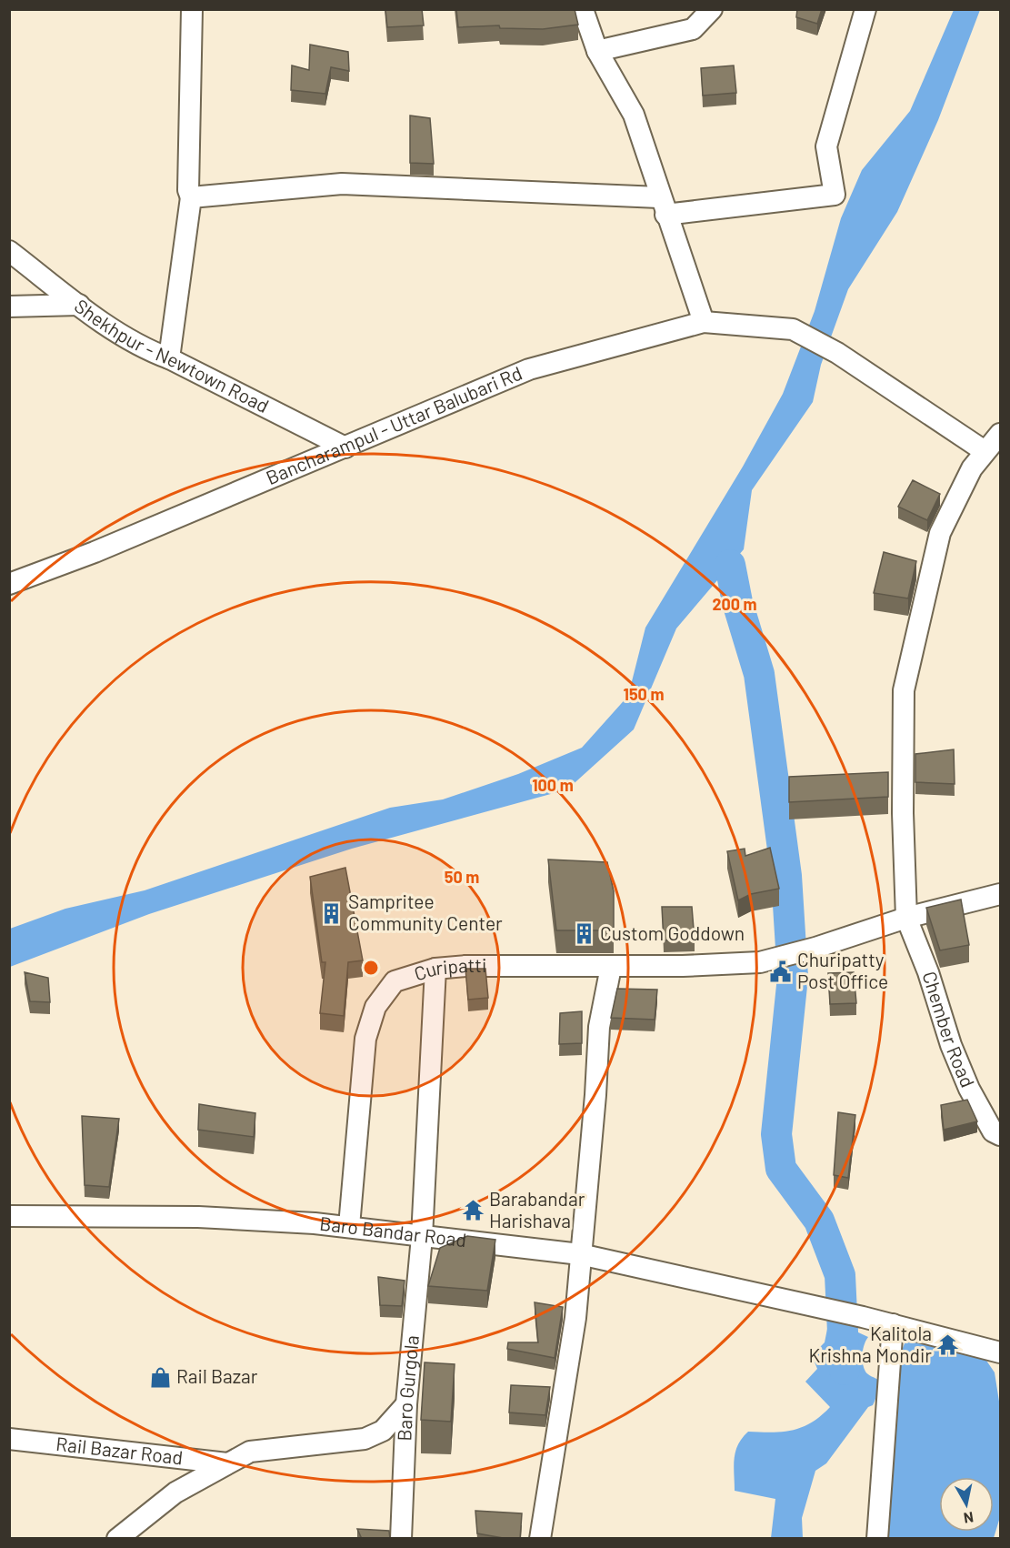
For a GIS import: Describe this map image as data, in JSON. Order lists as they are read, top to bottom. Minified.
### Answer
{"streets":{"street":["Shekhpur - Newtown Road","Bancharampul - Uttar Balubari Rd","Curipatti","Chember Road","Baro Bandar Road","Baro Gurgola","Rail Bazar Road"]},"crossings":[["Shekhpur - Newtown Road","Bancharampul - Uttar Balubari Rd"],["Bancharampul - Uttar Balubari Rd","Chember Road"],["Curipatti","Chember Road"],["Curipatti","Baro Bandar Road"],["Curipatti","Baro Gurgola"],["Baro Bandar Road","Baro Gurgola"]],"places":{"building":["Sampritee Community Center","Custom Goddown"],"public building":["Churipatty Post Office"],"temple":["Barabandar Harishava","Kalitola Krishna Mondir"],"shop":["Rail Bazar"]},"north":"bottom","rings":["200 m","150 m","100 m","50 m"]}
